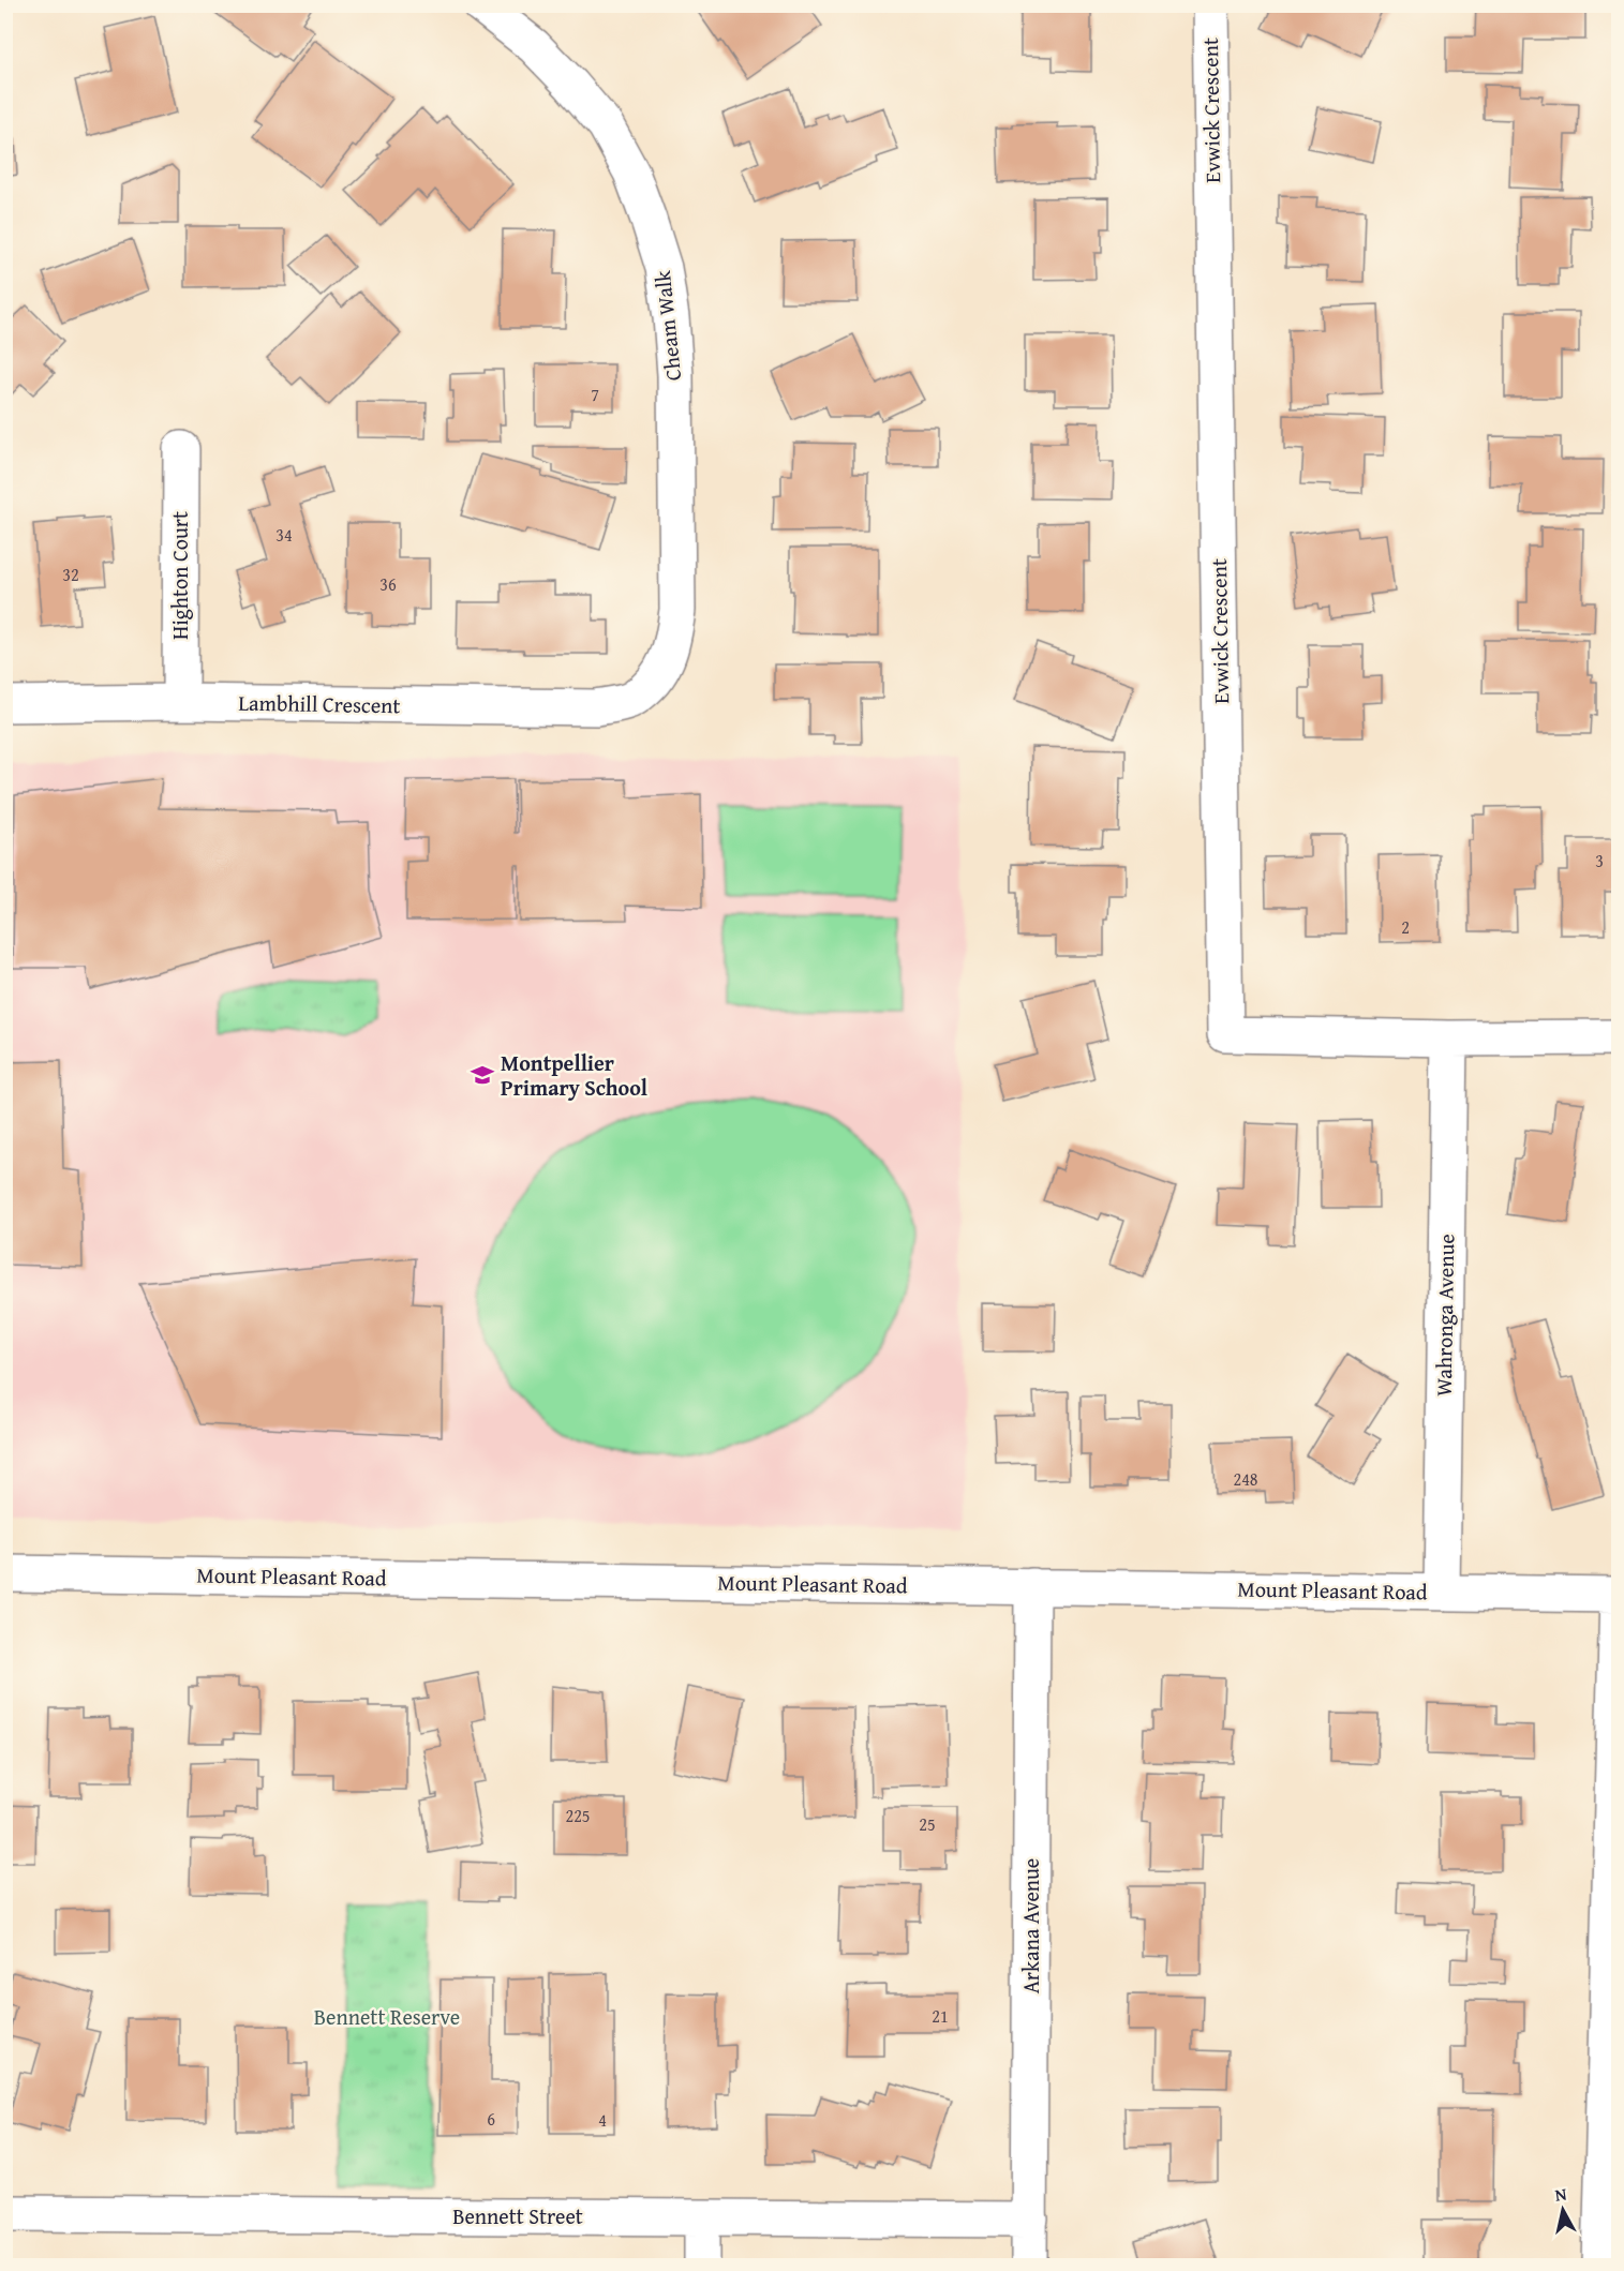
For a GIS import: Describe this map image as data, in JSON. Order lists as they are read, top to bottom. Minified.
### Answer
{"streets":{"street":["Evwick Crescent","Cheam Walk","Highton Court","Lambhill Crescent","Wahronga Avenue","Mount Pleasant Road","Arkana Avenue","Bennett Street"]},"crossings":[["Evwick Crescent","Wahronga Avenue"],["Cheam Walk","Lambhill Crescent"],["Highton Court","Lambhill Crescent"],["Wahronga Avenue","Mount Pleasant Road"],["Mount Pleasant Road","Arkana Avenue"],["Arkana Avenue","Bennett Street"]],"parks":["Bennett Reserve"],"places":{"school or university":["Montpellier Primary School"]},"house_numbers":["7","34","32","36","3","2","248","225","25","21","6","4"],"north":"top"}
